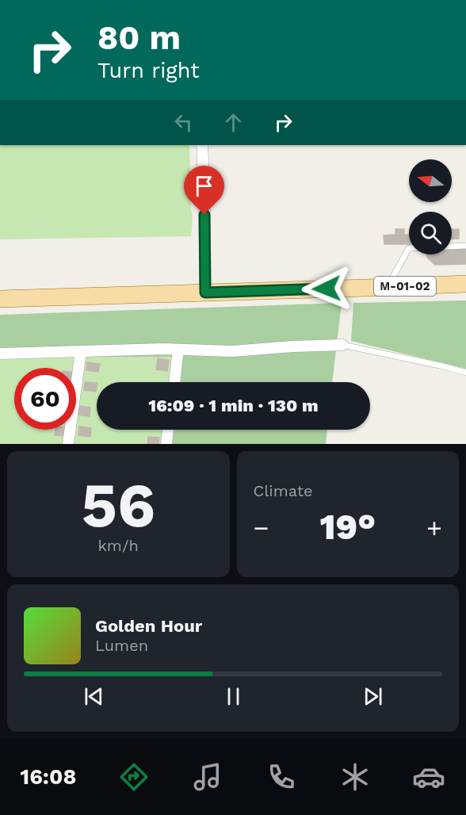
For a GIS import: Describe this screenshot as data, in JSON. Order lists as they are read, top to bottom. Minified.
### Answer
{"streets":{"main road":["М-01-02"]},"north":"left","page":{"turn":["80 m","Turn right"],"limit":"60","trip":"16:09 · 1 min · 130 m","tile":[["56","km/h"],"Climate"],"heat":["−","19°","+"],"song":["Golden Hour","Lumen"],"tabs":"16:08"}}
